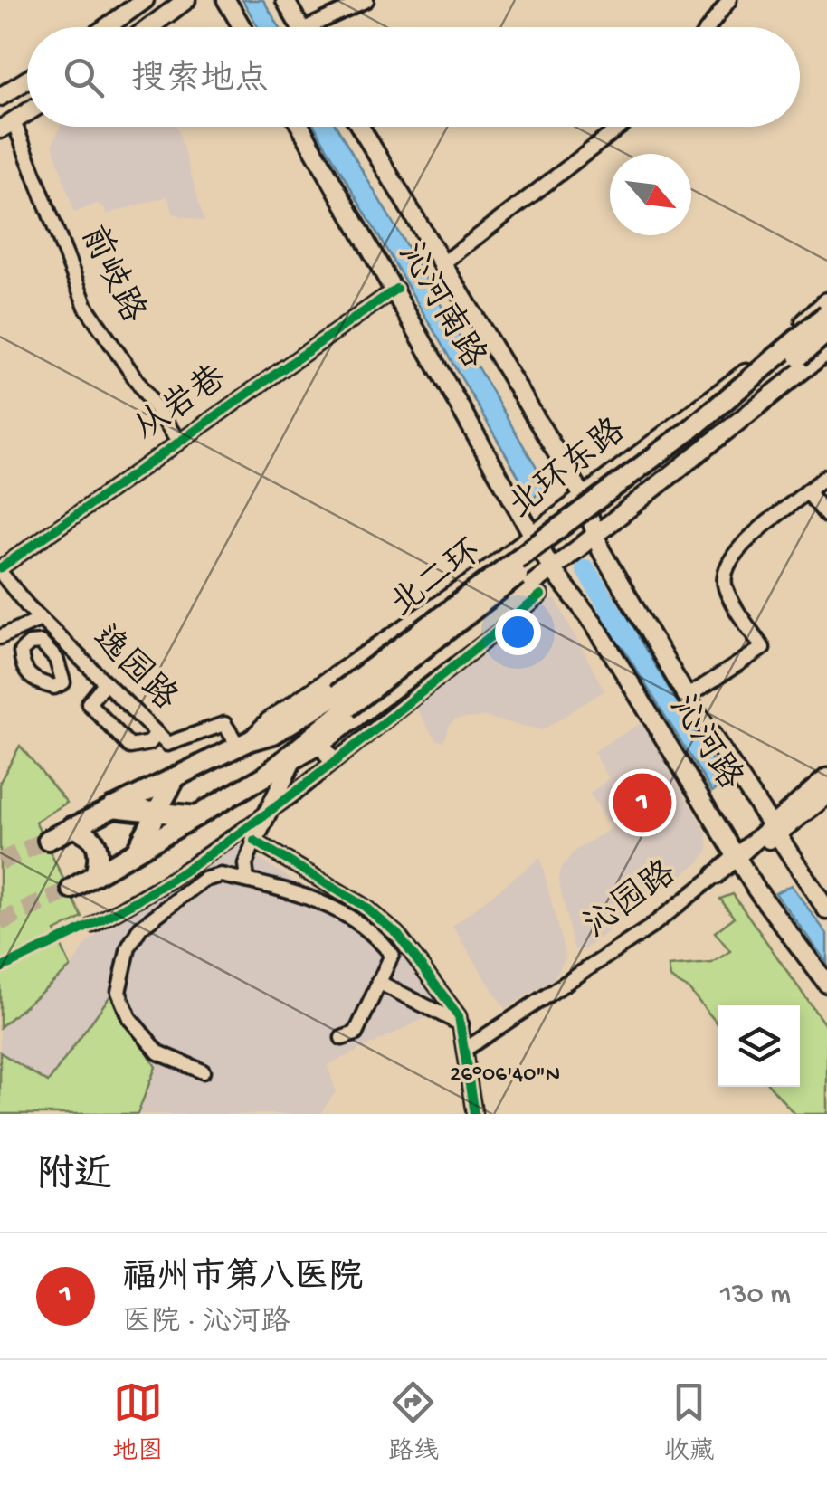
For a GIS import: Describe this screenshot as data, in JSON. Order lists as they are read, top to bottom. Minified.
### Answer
{"streets":{"highway":["北二环"],"main road":["沁河南路","北环东路","沁河路","沁园路"],"street":["前岐路","从岩巷","逸园路"]},"crossings":[["前岐路","从岩巷"],["沁河南路","从岩巷"],["沁河南路","北环东路"],["沁河南路","沁河路"],["从岩巷","逸园路"],["北环东路","北二环"],["北环东路","逸园路"],["北环东路","沁河路"],["北二环","逸园路"],["沁河路","沁园路"]],"north":"bottom right","page":{"search":"搜索地点","pins":"1","heading":"附近","list":[{"mark":"1","name":"福州市第八医院","note":"医院 · 沁河路","value":"130 m"}],"nav":["地图","路线","收藏"]},"coordinates":["26°06'40\"N"]}
